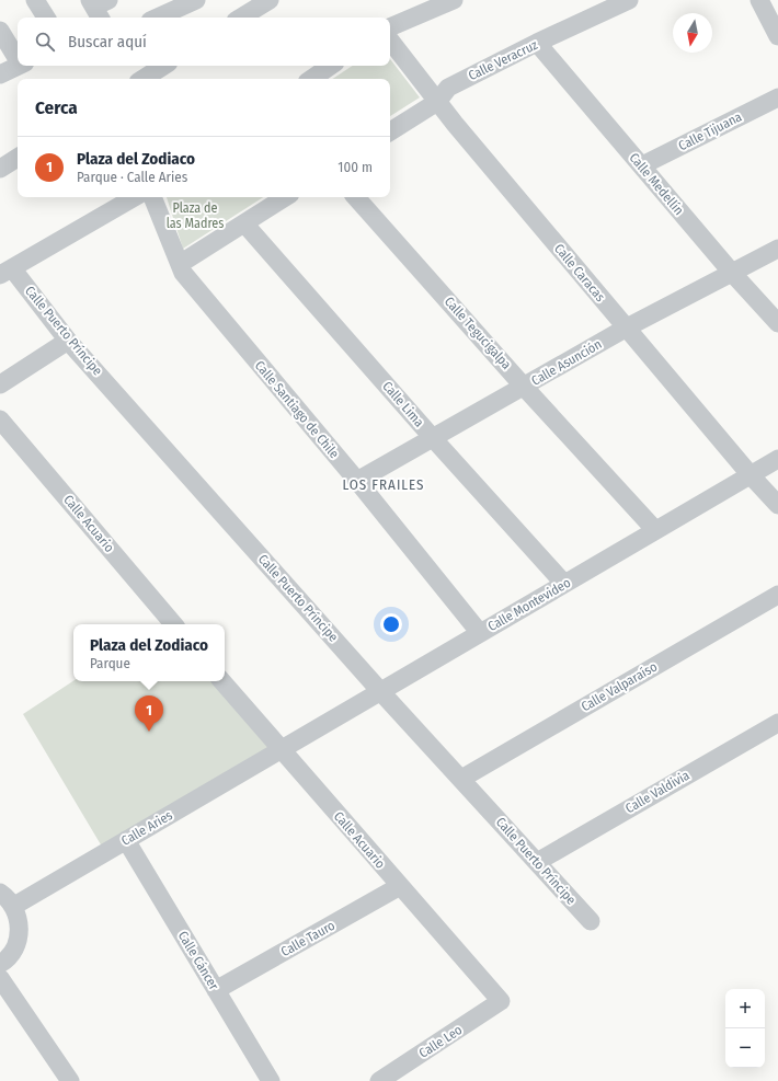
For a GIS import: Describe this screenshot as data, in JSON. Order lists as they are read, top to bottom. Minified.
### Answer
{"streets":{"street":["Calle Veracruz","Calle Tijuana","Calle Medellín","Calle Caracas","Calle Puerto Príncipe","Calle Tegucigalpa","Calle Asunción","Calle Lima","Calle Santiago de Chile","Calle Acuario","Calle Montevideo","Calle Valparaíso","Calle Valdivia","Calle Aries","Calle Tauro","Calle Cáncer","Calle Leo"]},"crossings":[["Calle Veracruz","Calle Medellín"],["Calle Veracruz","Calle Caracas"],["Calle Tijuana","Calle Medellín"],["Calle Medellín","Calle Asunción"],["Calle Caracas","Calle Asunción"],["Calle Caracas","Calle Montevideo"],["Calle Puerto Príncipe","Calle Montevideo"],["Calle Puerto Príncipe","Calle Valparaíso"],["Calle Puerto Príncipe","Calle Valdivia"],["Calle Tegucigalpa","Calle Asunción"],["Calle Tegucigalpa","Calle Montevideo"],["Calle Asunción","Calle Lima"],["Calle Asunción","Calle Santiago de Chile"],["Calle Lima","Calle Montevideo"],["Calle Santiago de Chile","Calle Montevideo"],["Calle Acuario","Calle Montevideo"],["Calle Acuario","Calle Aries"],["Calle Acuario","Calle Tauro"],["Calle Acuario","Calle Leo"],["Calle Montevideo","Calle Aries"],["Calle Aries","Calle Cáncer"],["Calle Tauro","Calle Cáncer"]],"districts":["LOS FRAILES"],"parks":["Plaza de las Madres"],"north":"bottom","page":{"search":"Buscar aquí","heading":"Cerca","list":[{"mark":"1","name":"Plaza del Zodiaco","note":"Parque · Calle Aries","value":"100 m"}],"popup":["Plaza del Zodiaco","Parque"],"pins":"1","map_buttons":["+","−"]}}
